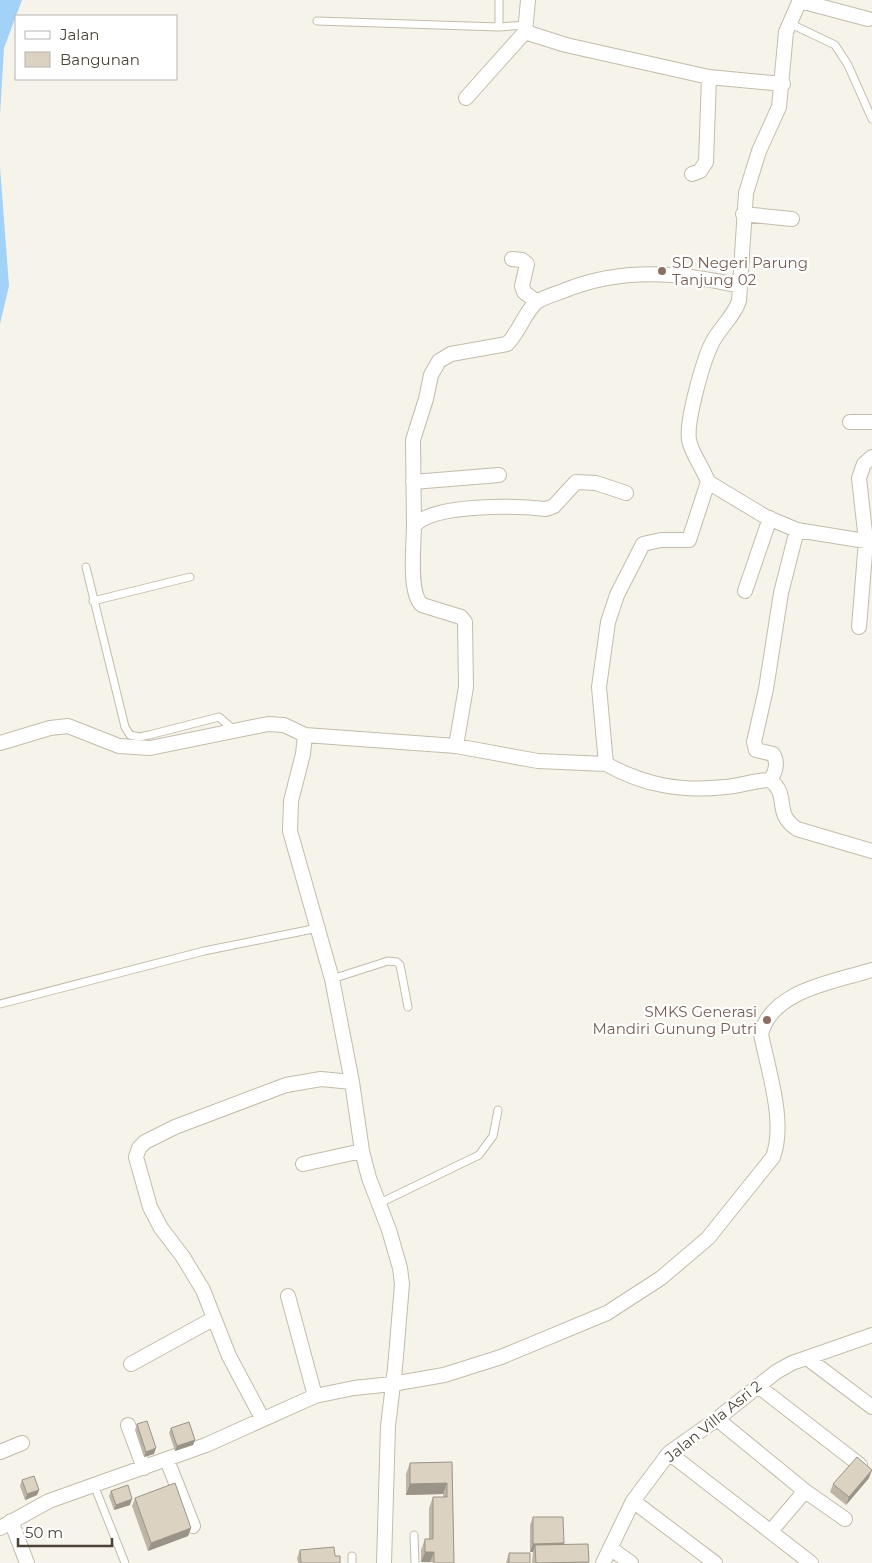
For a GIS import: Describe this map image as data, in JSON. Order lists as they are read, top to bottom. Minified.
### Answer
{"streets":{"street":["Jalan Villa Asri 2"]},"places":["SD Negeri Parung Tanjung 02","SMKS Generasi Mandiri Gunung Putri"],"legend":["Jalan","Bangunan"],"scale_bar":"50 m"}
